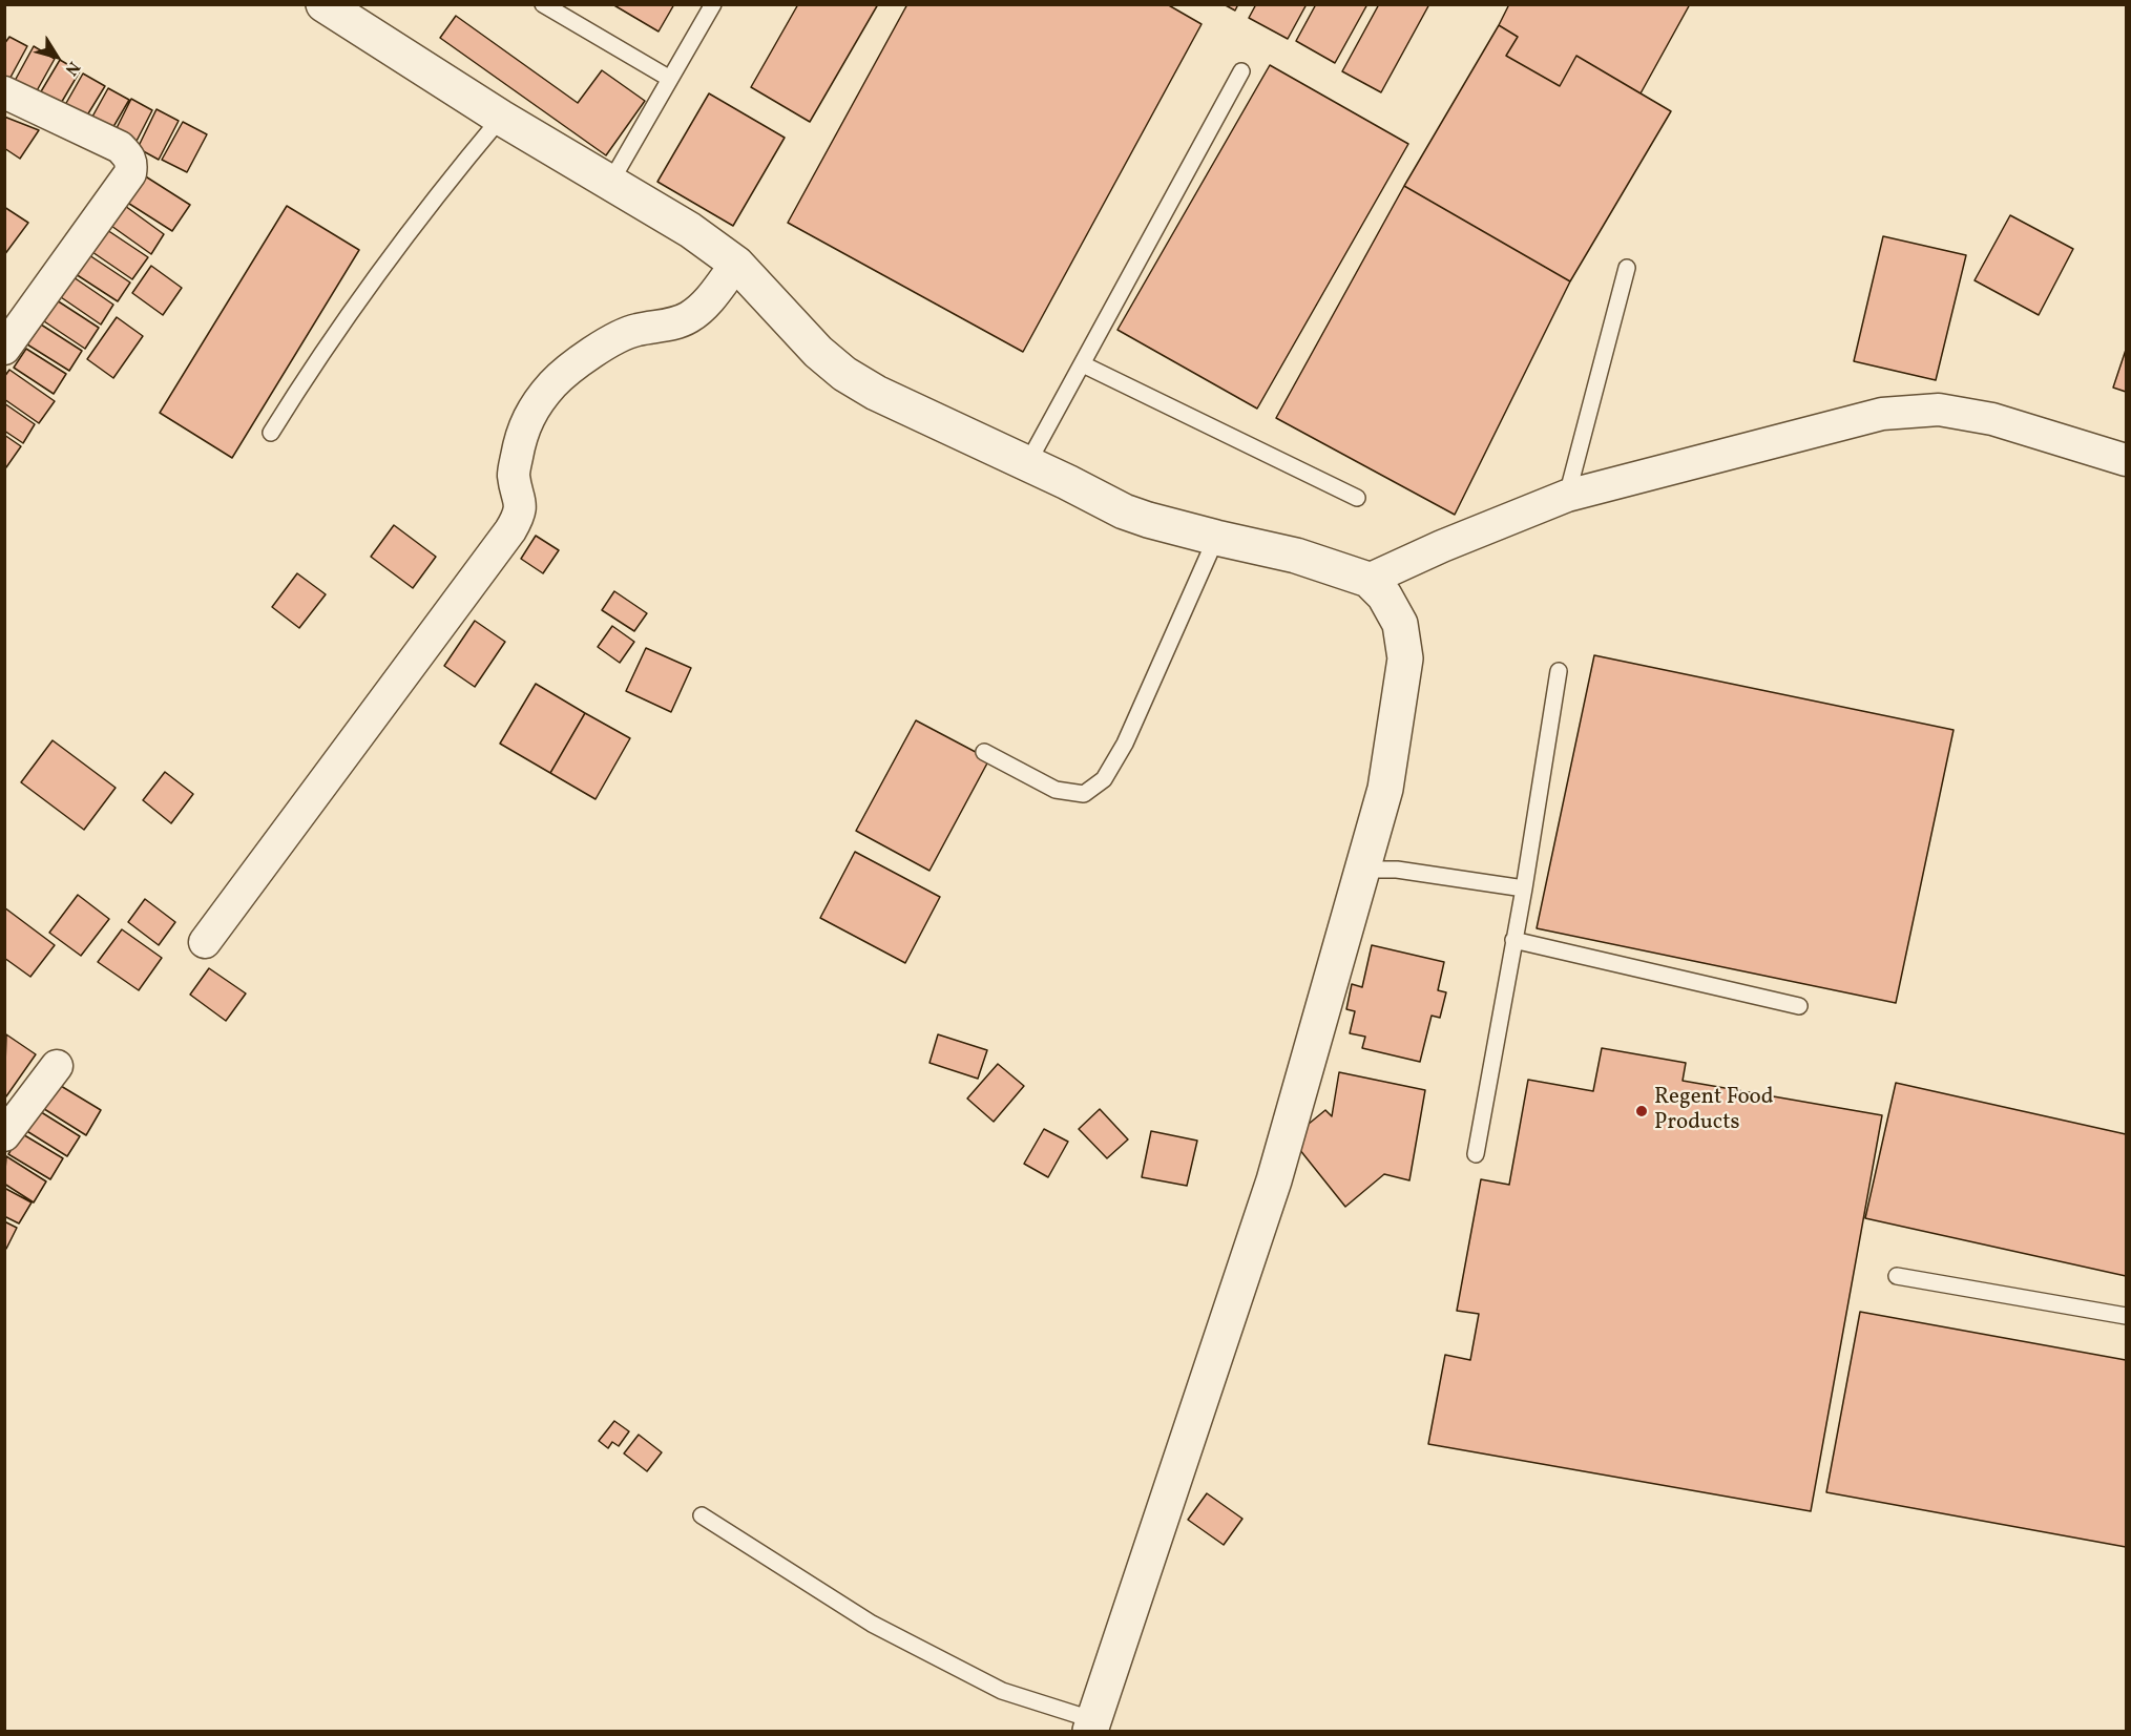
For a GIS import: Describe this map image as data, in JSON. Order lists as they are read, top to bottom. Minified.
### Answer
{"places":["Regent Food Products"],"north":"bottom right"}
